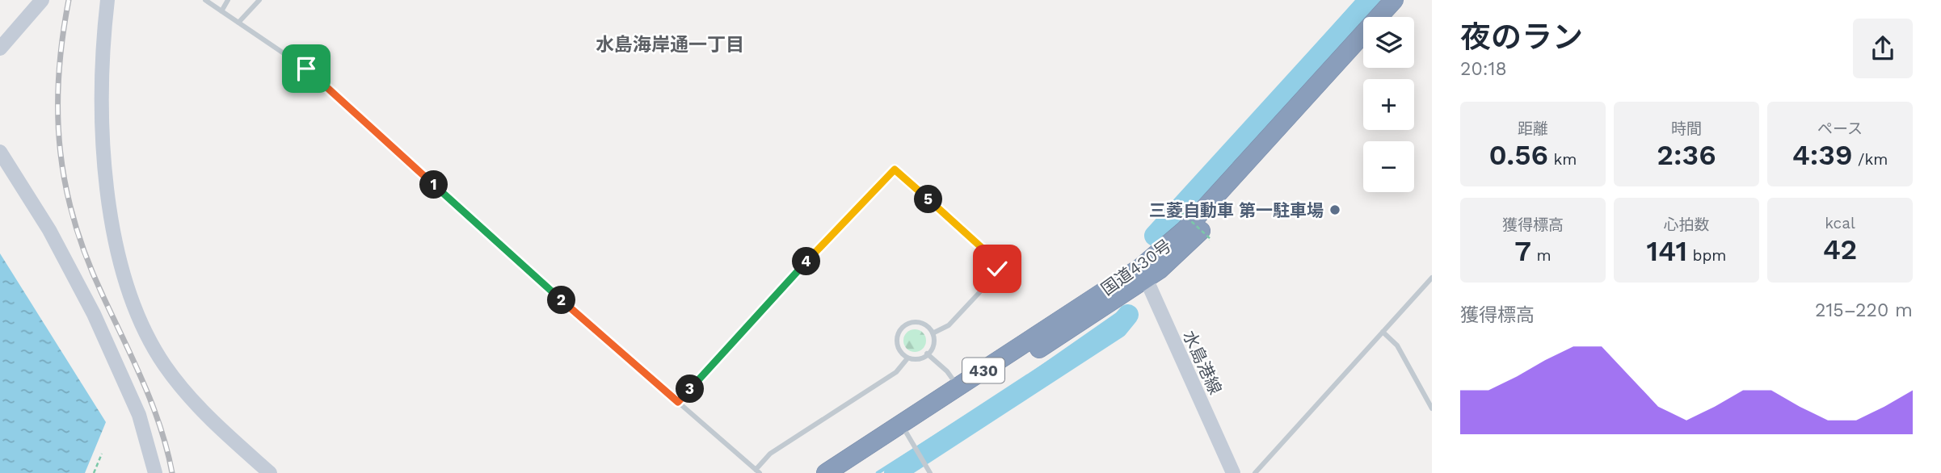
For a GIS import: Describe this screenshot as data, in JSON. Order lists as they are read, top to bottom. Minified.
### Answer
{"streets":{"highway":["国道430号","430"],"street":["水島港線"]},"crossings":[["国道430号","水島港線"]],"districts":["水島海岸通一丁目"],"places":["三菱自動車 第一駐車場"],"page":{"heading":["夜のラン","20:18"],"map_buttons":["+","−"],"stats":[["距離","0.56 km"],["時間","2:36"],["ペース","4:39 /km"],["獲得標高","7 m"],["心拍数","141 bpm"],["kcal","42"]],"pins":["1","5","4","2","3"],"chart":["獲得標高","215–220 m"]}}
